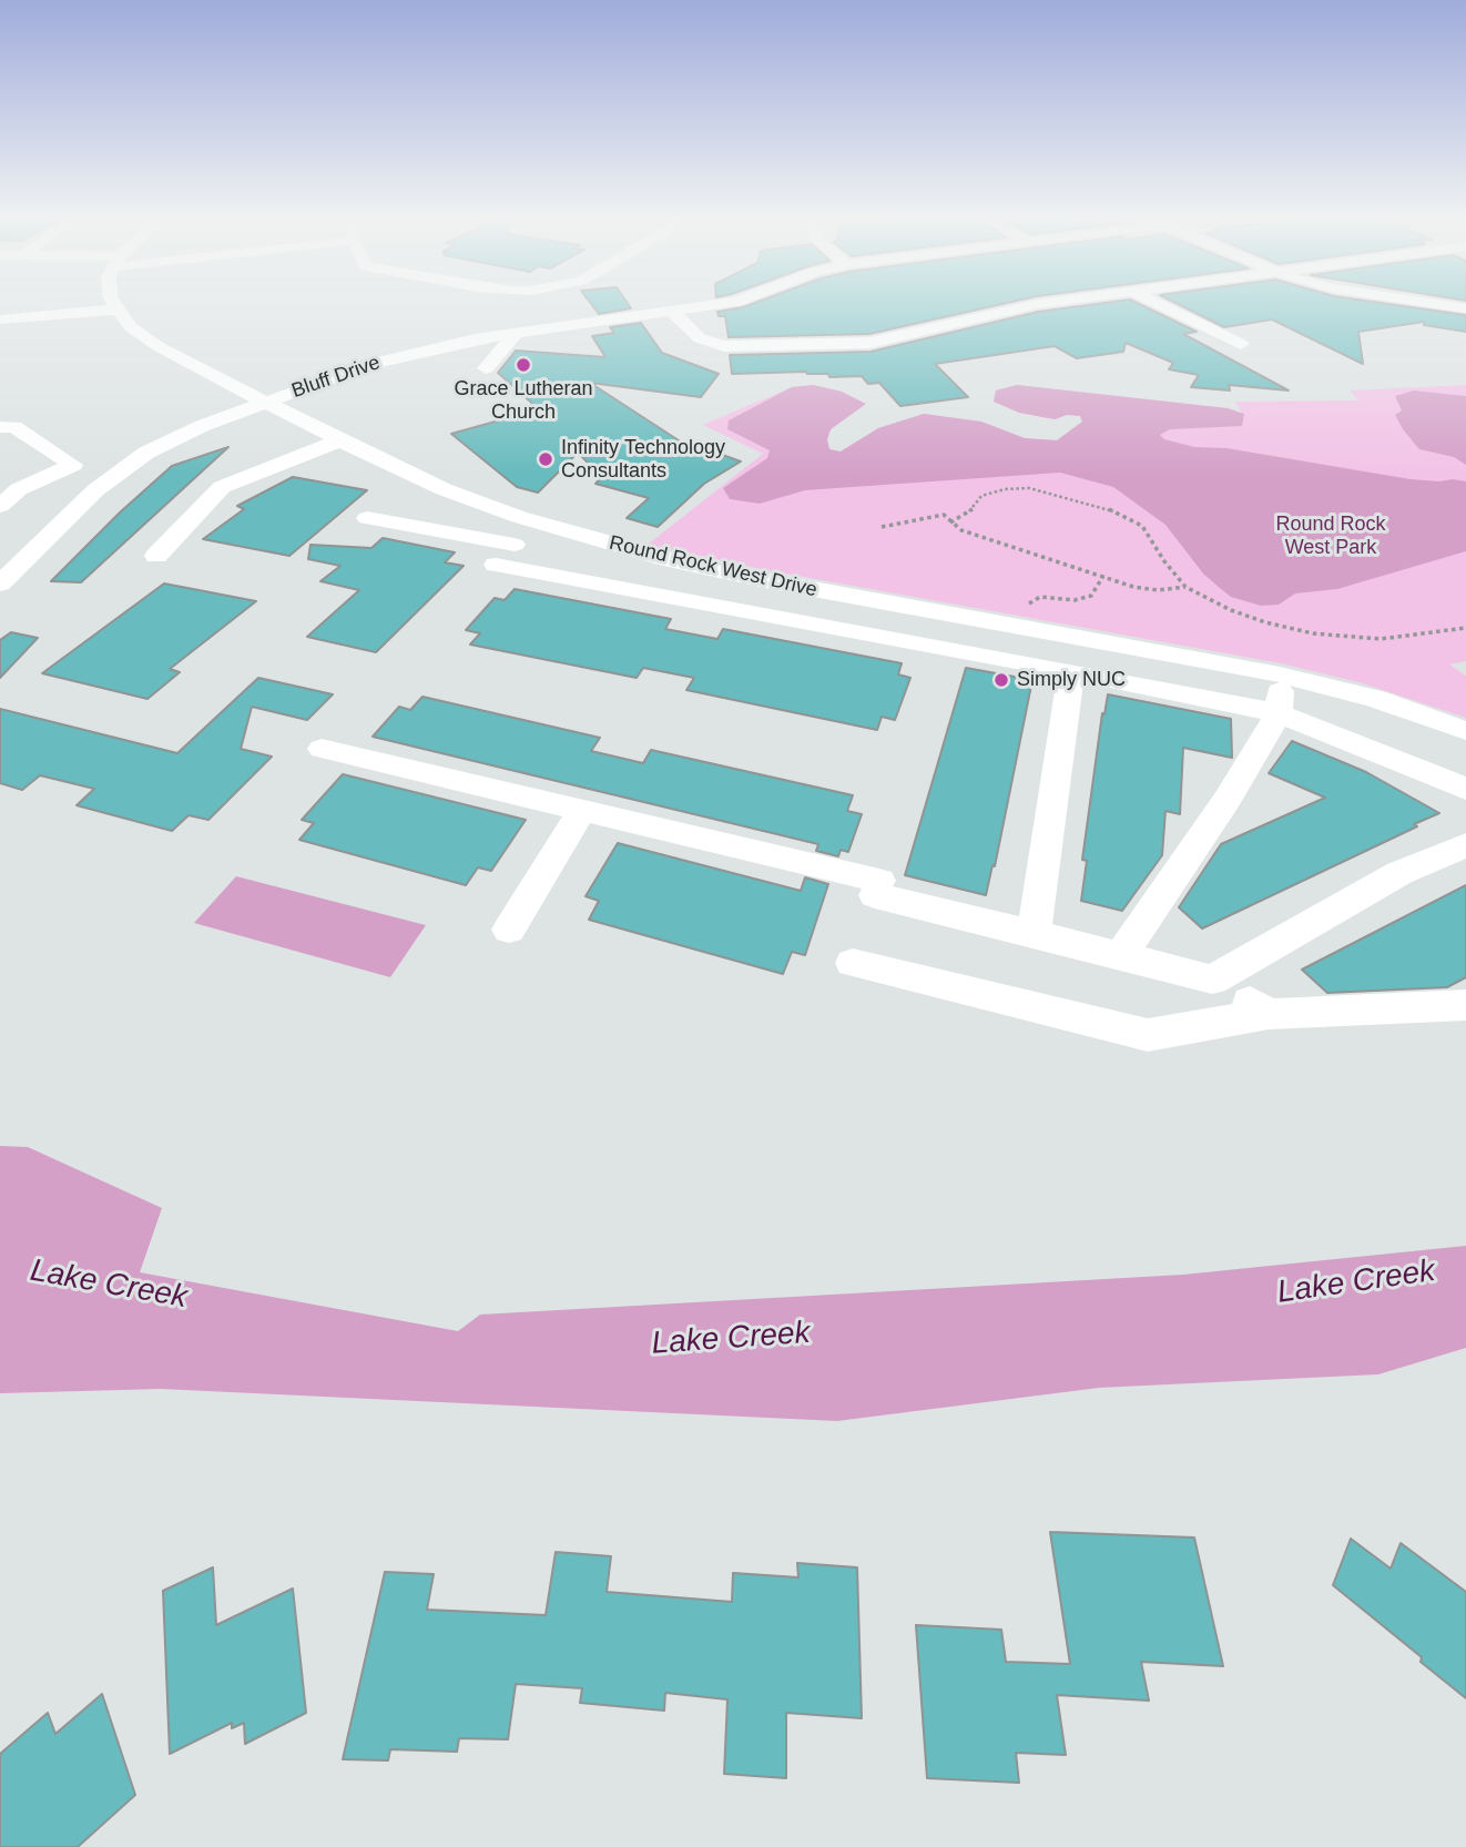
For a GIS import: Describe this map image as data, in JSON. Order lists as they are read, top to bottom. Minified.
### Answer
{"streets":{"street":["Bluff Drive","Round Rock West Drive"]},"crossings":[["Bluff Drive","Round Rock West Drive"]],"water":["Lake Creek"],"parks":["Round Rock West Park"],"places":["Grace Lutheran Church","Infinity Technology Consultants","Simply NUC"]}
